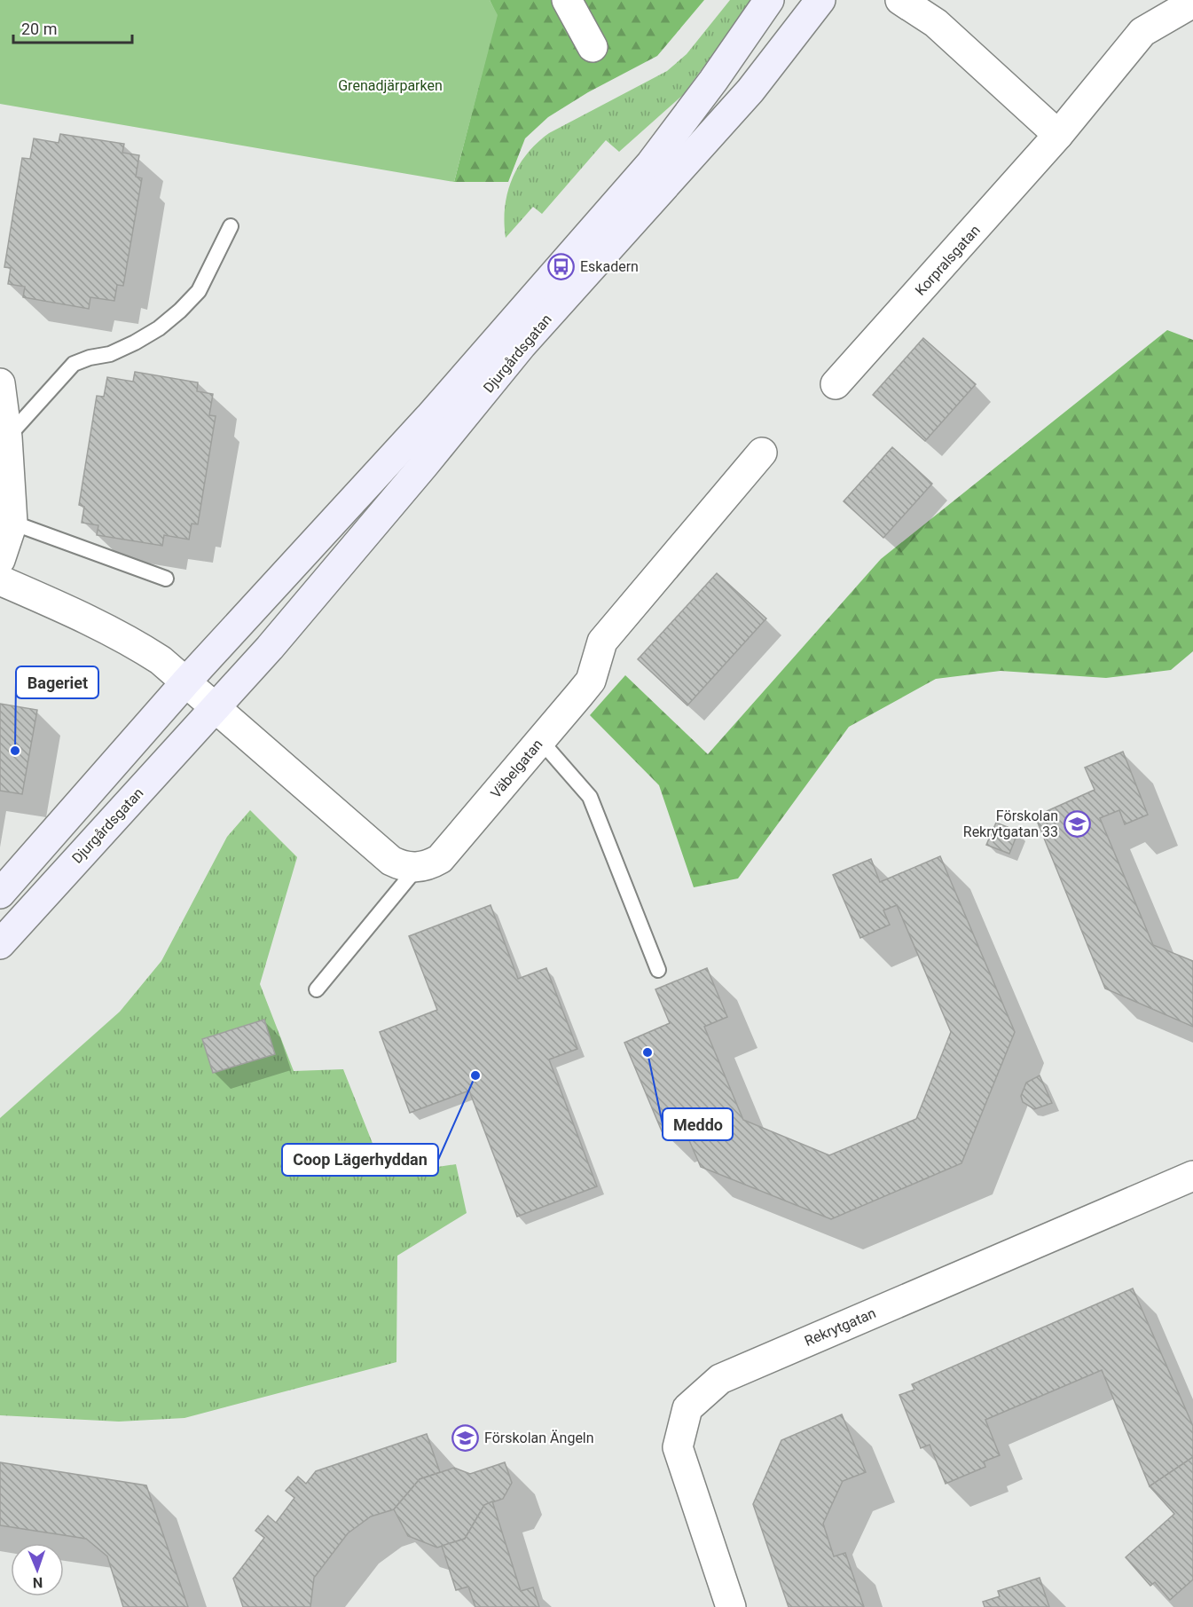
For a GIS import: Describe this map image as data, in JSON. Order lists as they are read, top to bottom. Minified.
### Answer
{"streets":{"main road":["Djurgårdsgatan"],"street":["Korpralsgatan","Väbelgatan","Rekrytgatan"]},"parks":["Grenadjärparken"],"places":{"bus stop":["Eskadern"],"other":["Bageriet","Meddo","Coop Lägerhyddan"],"school or university":["Förskolan Rekrytgatan 33","Förskolan Ängeln"]},"scale_bar":"20 m","north":"bottom"}
